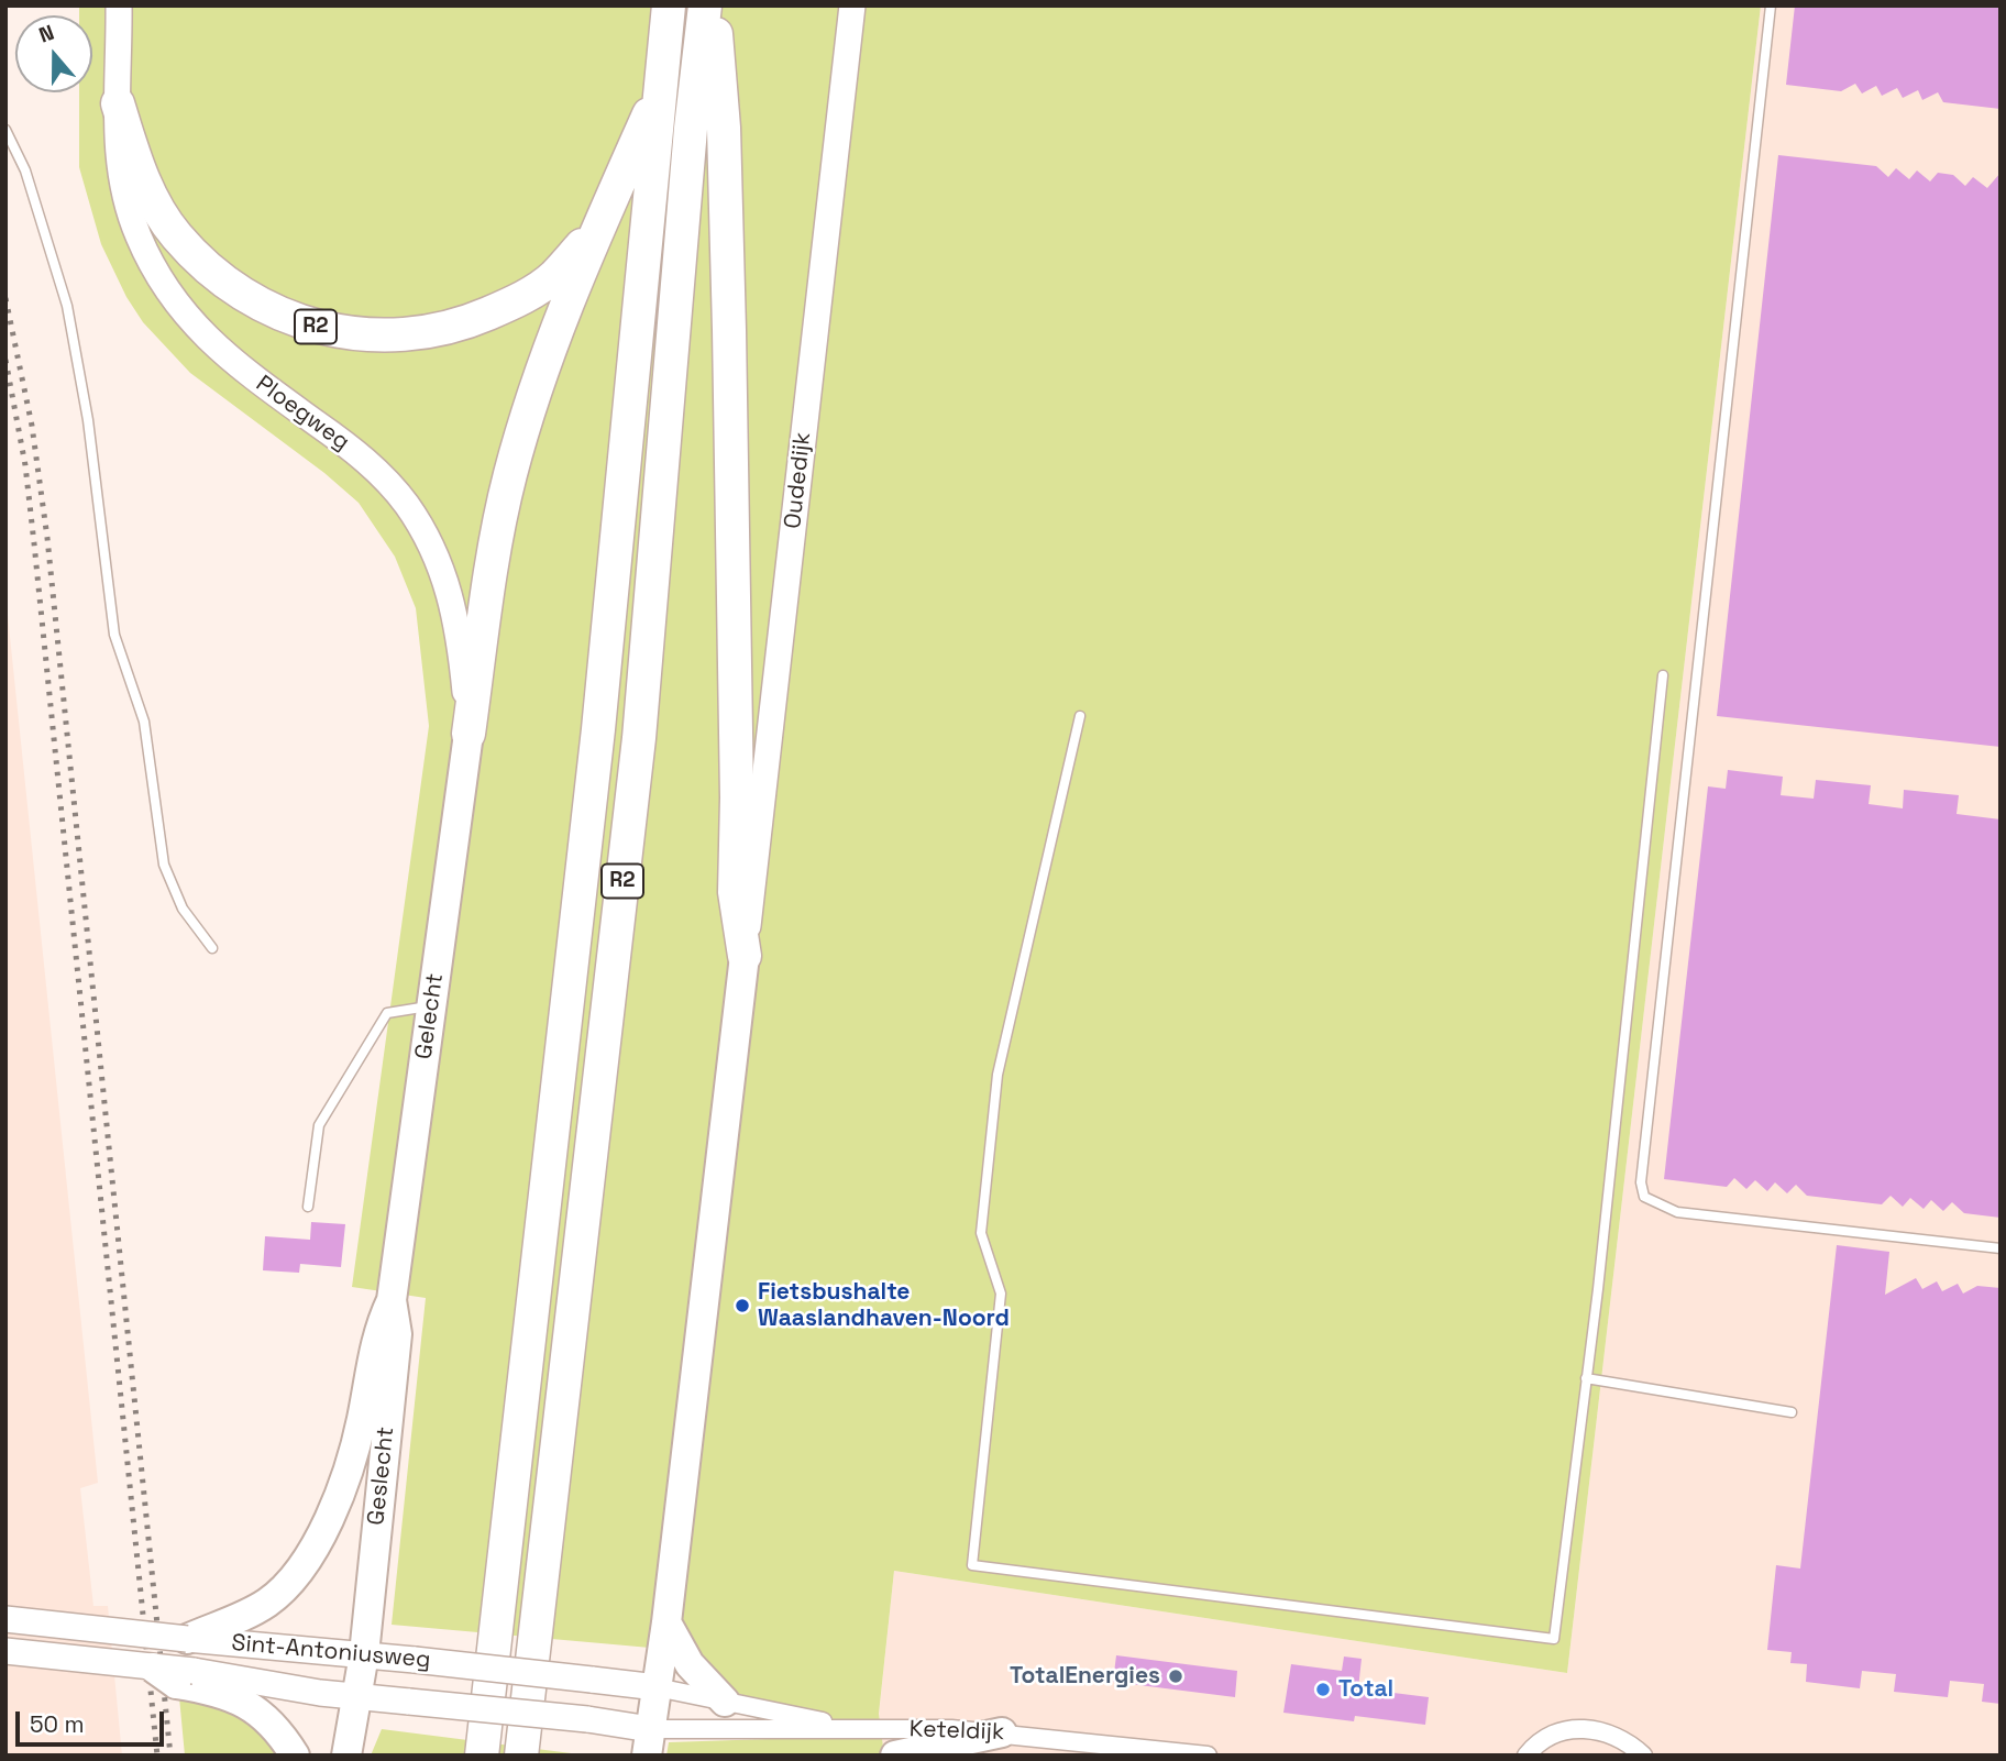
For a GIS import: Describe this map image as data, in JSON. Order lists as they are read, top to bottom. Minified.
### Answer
{"streets":{"highway":["R2"],"main road":["Gelecht","Geslecht"],"street":["Ploegweg","Oudedijk","Sint-Antoniusweg","Keteldijk"]},"crossings":[["R2","Ploegweg"],["R2","Gelecht"],["Ploegweg","Gelecht"],["Gelecht","Geslecht"],["Geslecht","Sint-Antoniusweg"],["Sint-Antoniusweg","Keteldijk"]],"places":["Fietsbushalte Waaslandhaven-Noord","TotalEnergies","Total"],"scale_bar":"50 m","north":"top"}
